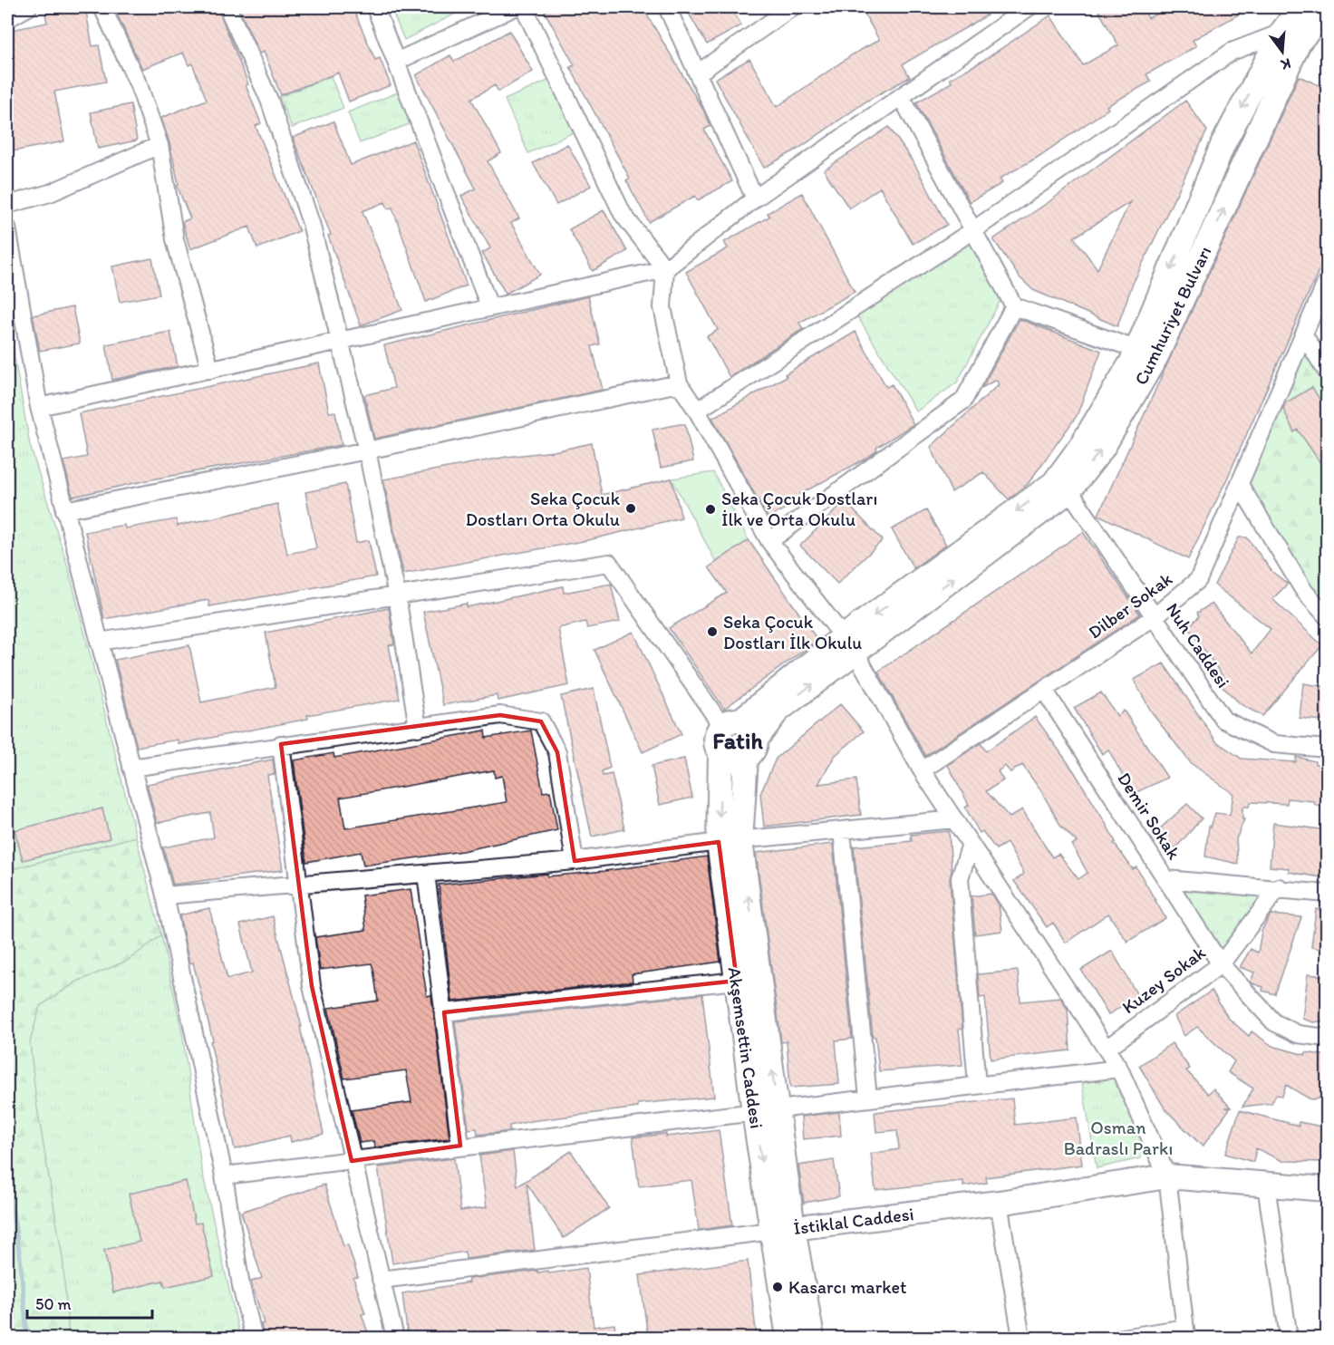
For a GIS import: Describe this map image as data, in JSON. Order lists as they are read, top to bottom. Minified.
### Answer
{"streets":{"main road":["Cumhuriyet Bulvarı","Akşemsettin Caddesi","İstiklal Caddesi"],"street":["Dilber Sokak","Nuh Caddesi","Demir Sokak","Kuzey Sokak"]},"crossings":[["Cumhuriyet Bulvarı","Nuh Caddesi"],["Cumhuriyet Bulvarı","Akşemsettin Caddesi"],["Dilber Sokak","Nuh Caddesi"],["Dilber Sokak","Demir Sokak"],["Demir Sokak","Kuzey Sokak"],["Akşemsettin Caddesi","İstiklal Caddesi"]],"districts":["Fatih"],"parks":["Osman Badraslı Parkı"],"places":["Seka Çocuk Dostları Orta Okulu","Seka Çocuk Dostları İlk ve Orta Okulu","Seka Çocuk Dostları İlk Okulu","Kasarcı market"],"scale_bar":"50 m","north":"bottom"}
